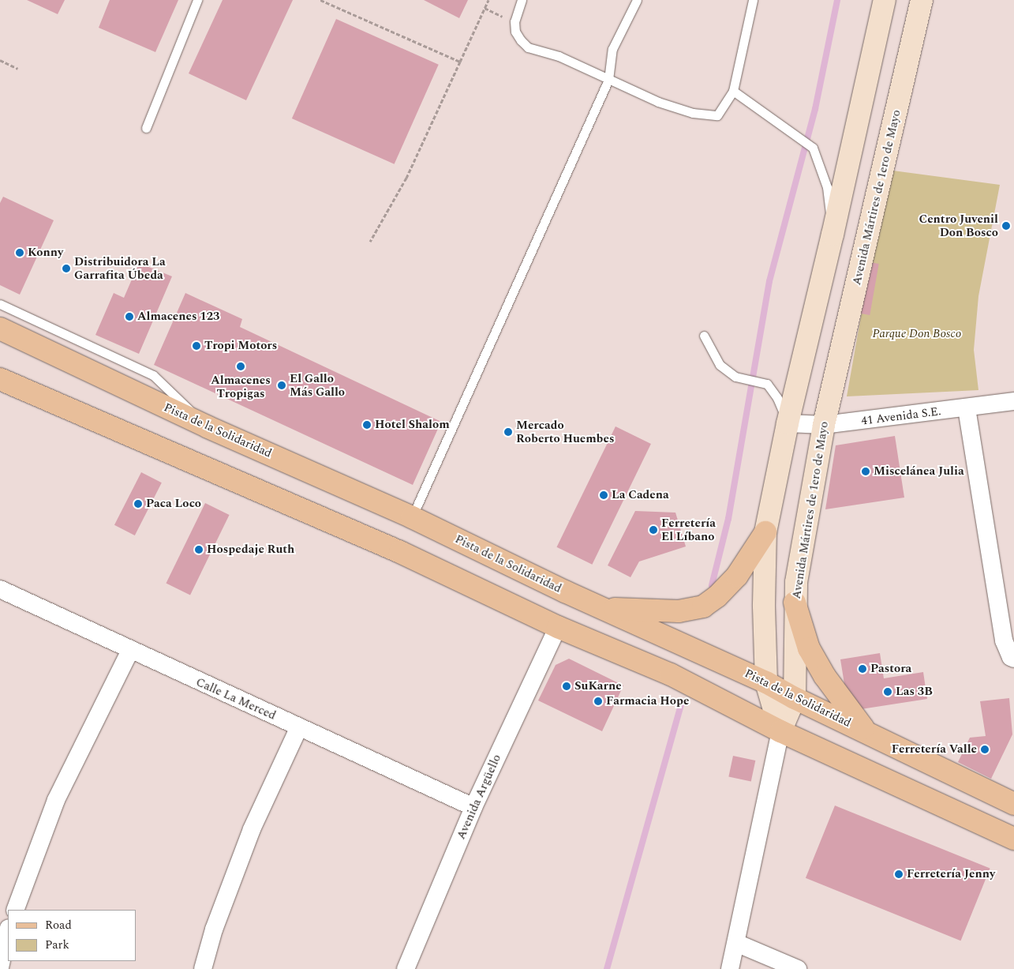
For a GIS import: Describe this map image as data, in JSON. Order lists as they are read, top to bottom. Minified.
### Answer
{"streets":{"main road":["Avenida Mártires de 1ero de Mayo","Pista de la Solidaridad"],"street":["41 Avenida S.E.","Calle La Merced","Avenida Argüello"]},"crossings":[["Avenida Mártires de 1ero de Mayo","41 Avenida S.E."],["Avenida Mártires de 1ero de Mayo","Pista de la Solidaridad"],["Calle La Merced","Avenida Argüello"]],"parks":["Parque Don Bosco"],"places":["Centro Juvenil Don Bosco","Konny","Distribuidora La Garrafita Úbeda","Almacenes 123","Tropi Motors","Almacenes Tropigas","El Gallo Más Gallo","Hotel Shalom","Mercado Roberto Huembes","Miscelánea Julia","La Cadena","Paca Loco","Ferretería El Líbano","Hospedaje Ruth","Pastora","SuKarne","Las 3B","Farmacia Hope","Ferretería Valle","Ferretería Jenny"],"legend":["Road","Park"]}
